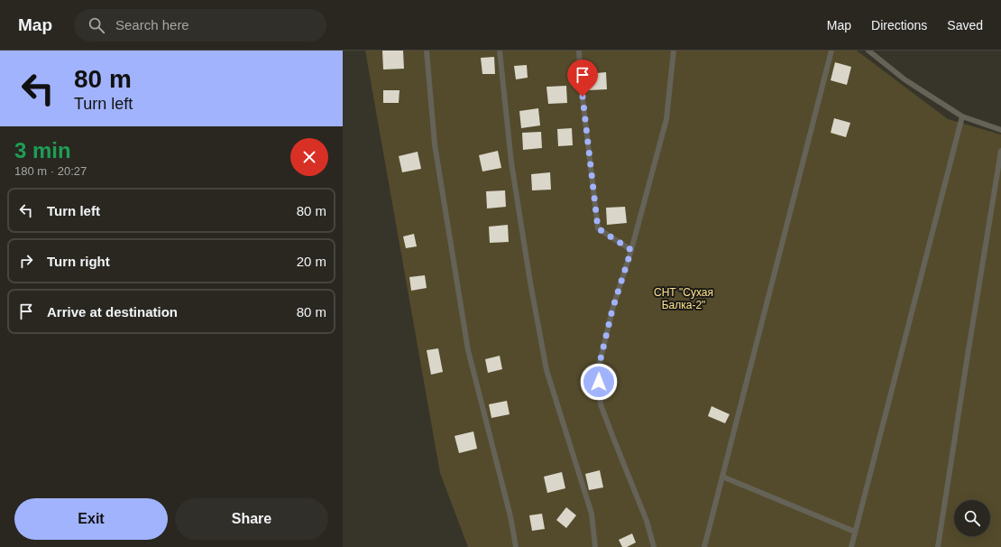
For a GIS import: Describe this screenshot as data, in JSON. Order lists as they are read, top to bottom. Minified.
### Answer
{"parks":["СНТ \"Сухая Балка-2\""],"page":{"header":"Map","search":"Search here","nav":["Map","Directions","Saved"],"turn":["80 m","Turn left"],"heading":["3 min","180 m · 20:27"],"list":[{"name":"Turn left","value":"80 m"},{"name":"Turn right","value":"20 m"},{"name":"Arrive at destination","value":"80 m"}],"buttons":["Exit","Share"]}}
